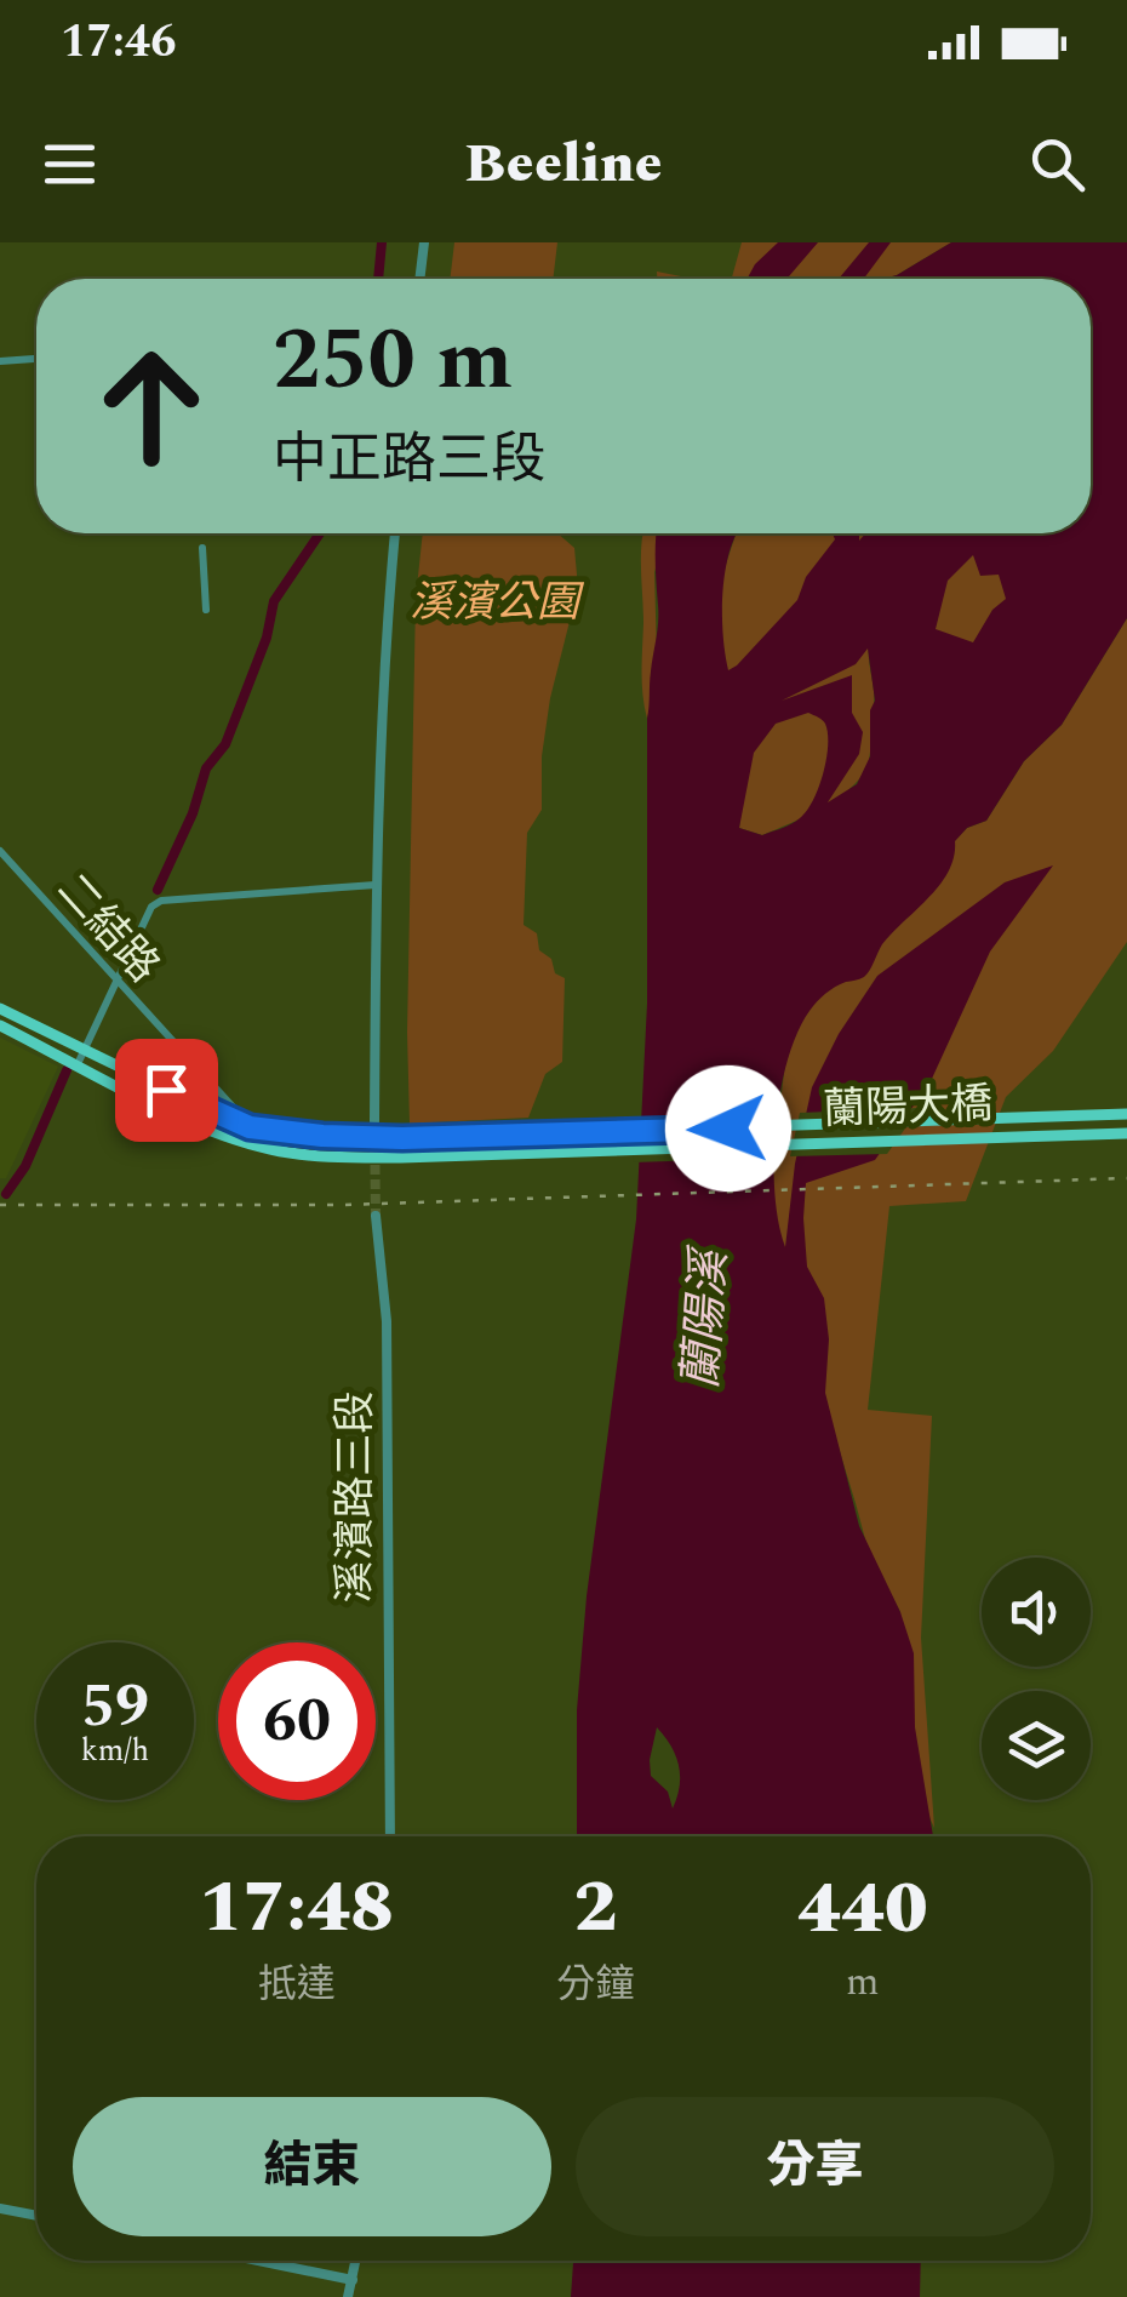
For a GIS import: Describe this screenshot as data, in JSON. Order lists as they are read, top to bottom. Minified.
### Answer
{"streets":{"main road":["蘭陽大橋"],"street":["二結路","溪濱路三段"]},"crossings":[["二結路","蘭陽大橋"]],"water":["蘭陽溪"],"parks":["溪濱公園"],"page":{"status":"17:46","header":"Beeline","turn":["250 m","中正路三段"],"speed":"59 km/h","limit":"60","eta":["17:48","抵達","2","分鐘","440","m"],"buttons":["結束","分享"]}}
